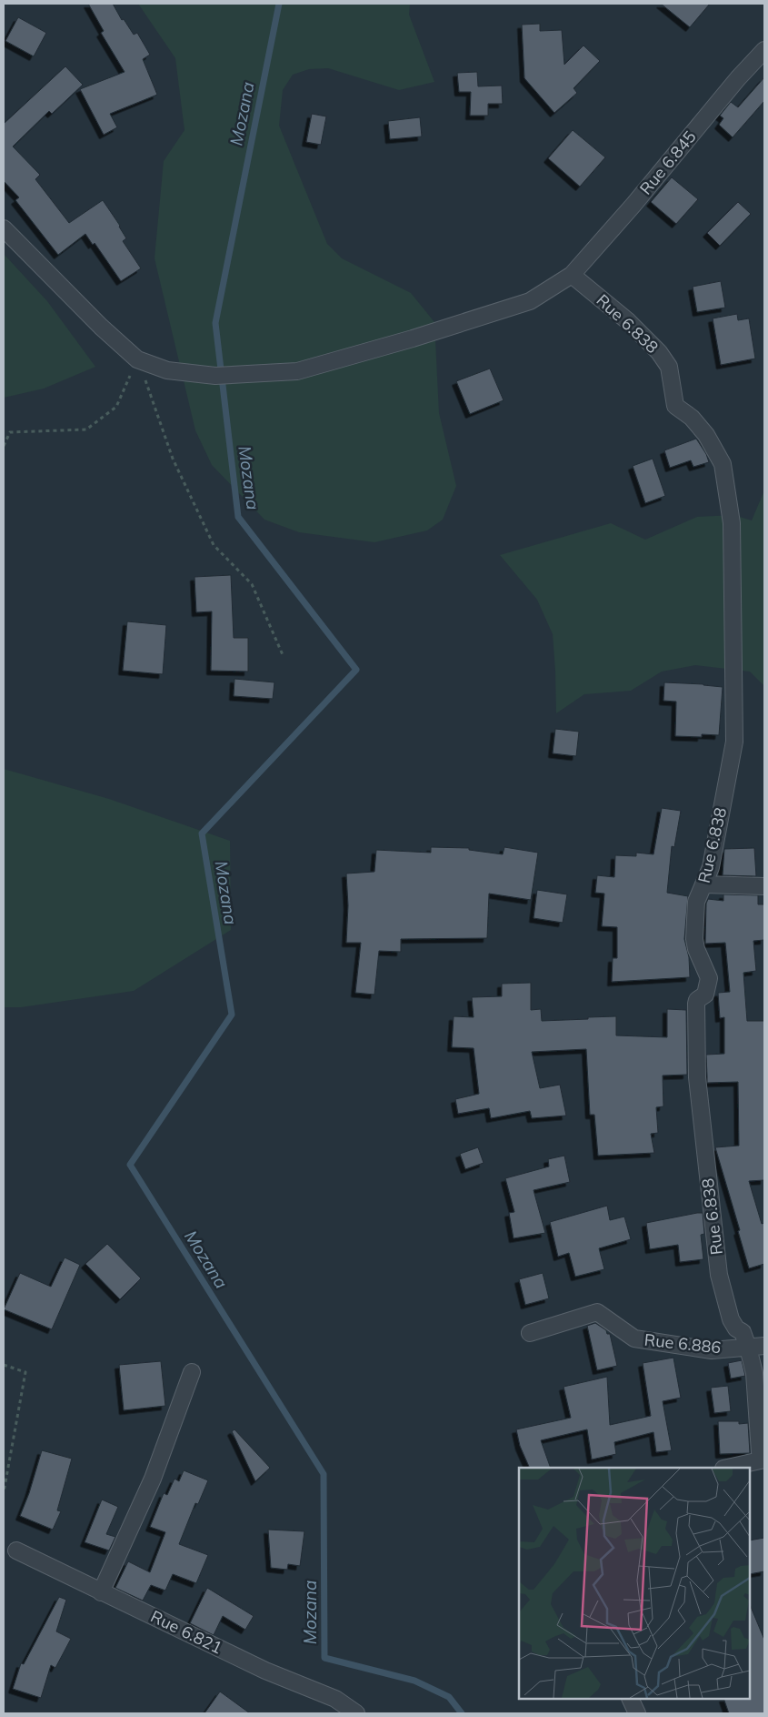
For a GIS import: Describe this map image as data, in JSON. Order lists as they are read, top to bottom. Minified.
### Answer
{"streets":{"street":["Rue 6.845","Rue 6.838","Rue 6.886","Rue 6.821"]},"crossings":[["Rue 6.845","Rue 6.838"],["Rue 6.838","Rue 6.886"]],"water":["Mozana"]}
